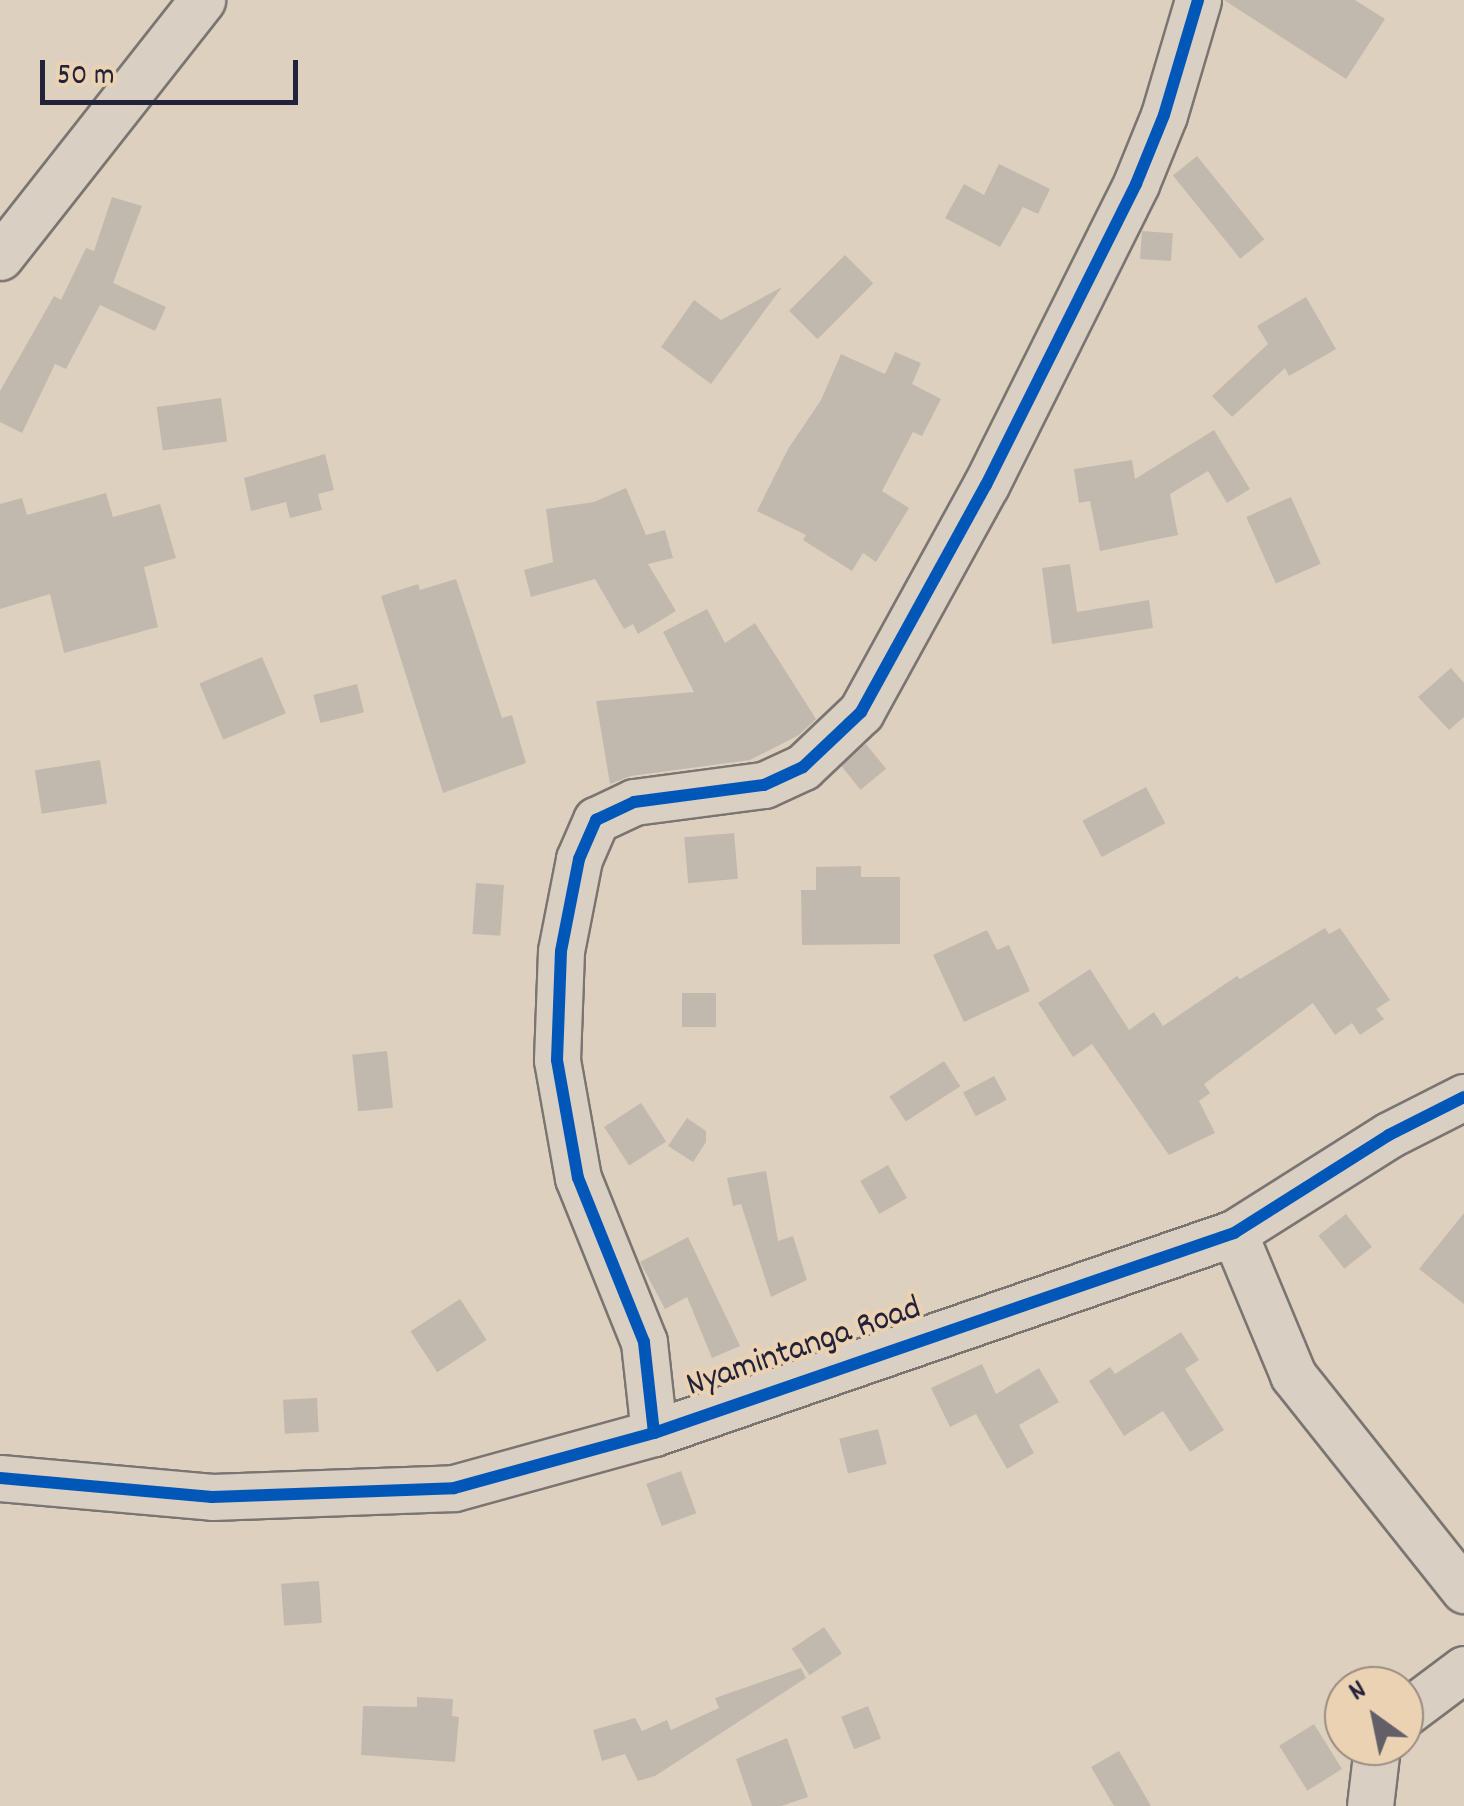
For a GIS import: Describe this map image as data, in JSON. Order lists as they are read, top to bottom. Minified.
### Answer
{"streets":{"street":["Nyamintanga Road"]},"scale_bar":"50 m","north":"top left"}
